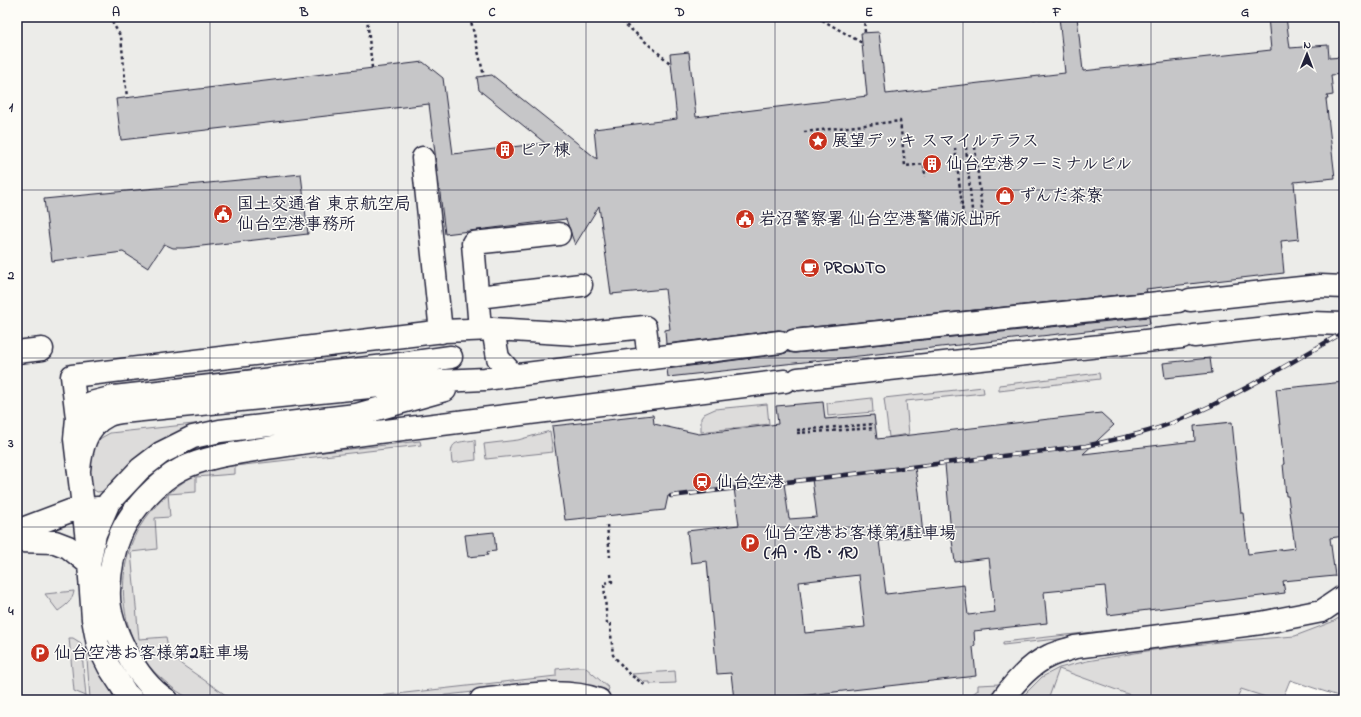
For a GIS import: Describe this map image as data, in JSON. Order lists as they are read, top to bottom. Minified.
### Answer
{"places":{"place":["展望デッキ スマイルテラス"],"building":["ピア棟","仙台空港ターミナルビル"],"shop":["ずんだ茶寮"],"public building":["国土交通省 東京航空局 仙台空港事務所","岩沼警察署 仙台空港警備派出所"],"cafe":["PRONTO"],"station":["仙台空港"],"parking":["仙台空港お客様第1駐車場 (1A・1B・1R)","仙台空港お客様第2駐車場"]},"north":"top","grid":{"columns":["A","B","C","D","E","F","G"],"rows":["1","2","3","4"]}}
